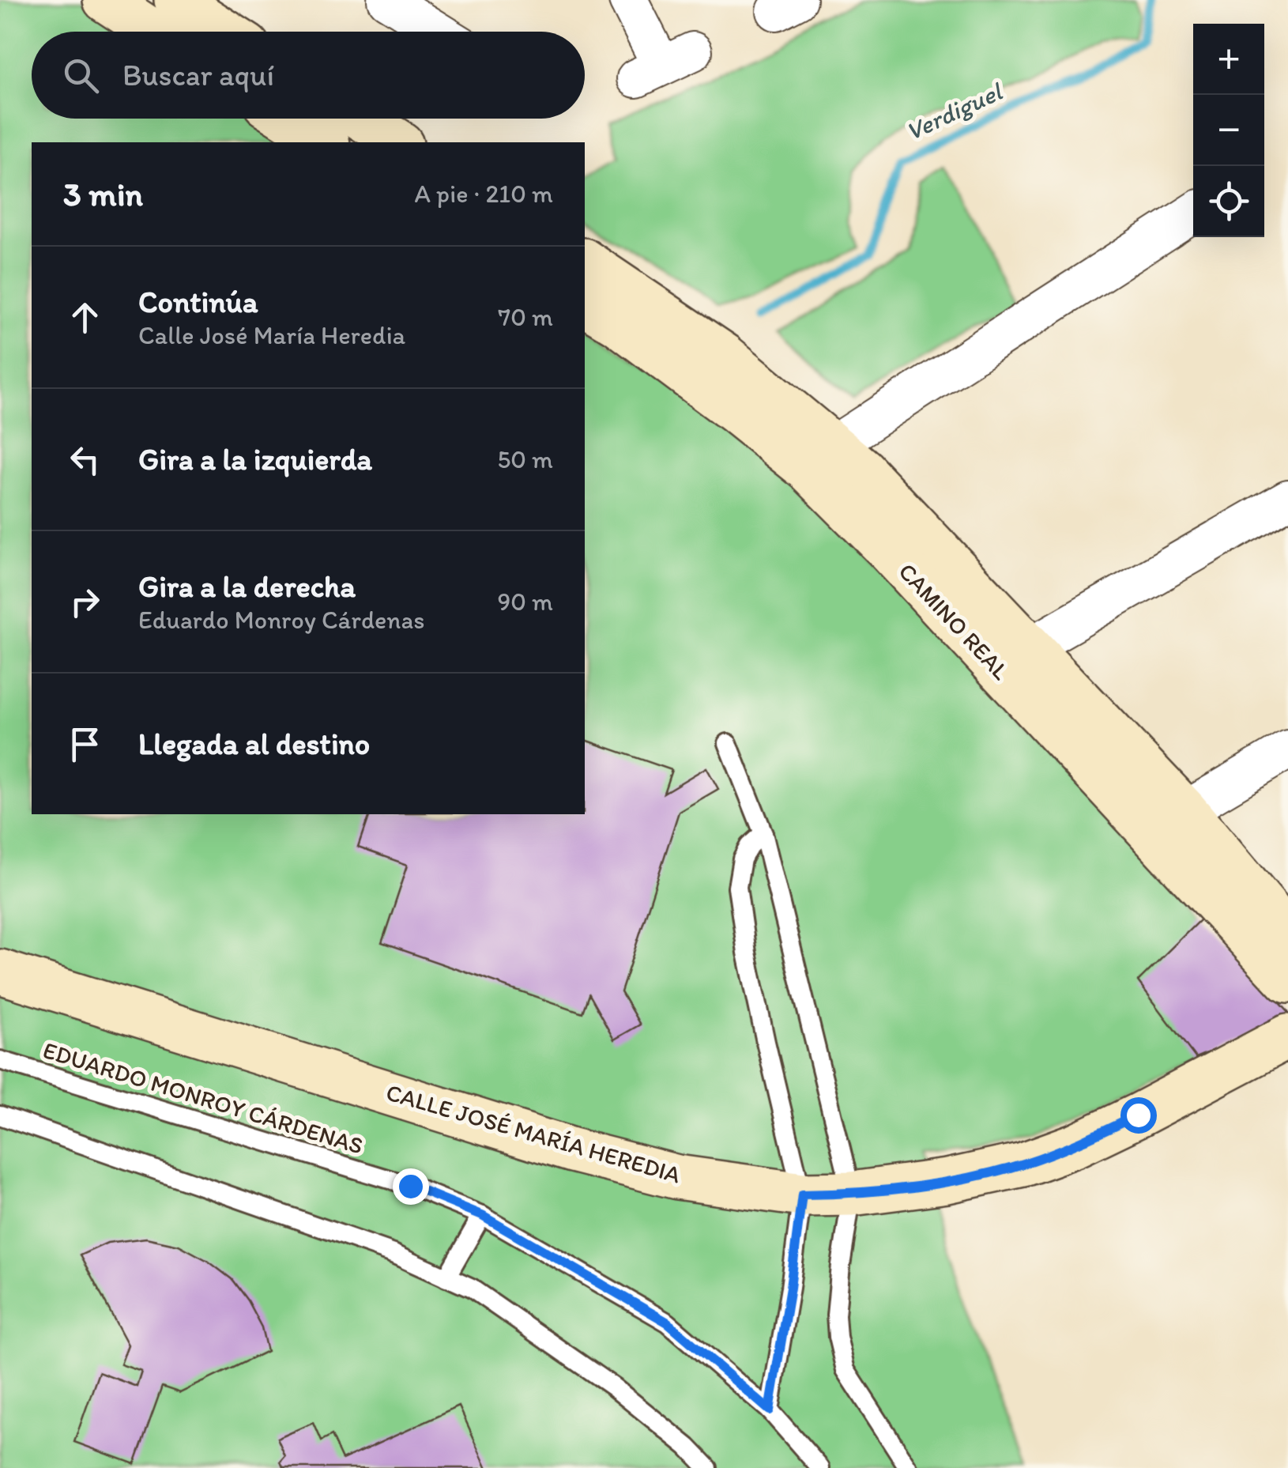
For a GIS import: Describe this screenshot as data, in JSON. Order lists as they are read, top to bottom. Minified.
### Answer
{"streets":{"main road":["CAMINO REAL","CALLE JOSÉ MARÍA HEREDIA"],"lane":["EDUARDO MONROY CÁRDENAS"]},"water":["Verdiguel"],"page":{"map_buttons":["+","−"],"search":"Buscar aquí","heading":["3 min","A pie · 210 m"],"list":[["Continúa","Calle José María Heredia","70 m"],["Gira a la izquierda","50 m"],["Gira a la derecha","Eduardo Monroy Cárdenas","90 m"],"Llegada al destino"]}}
